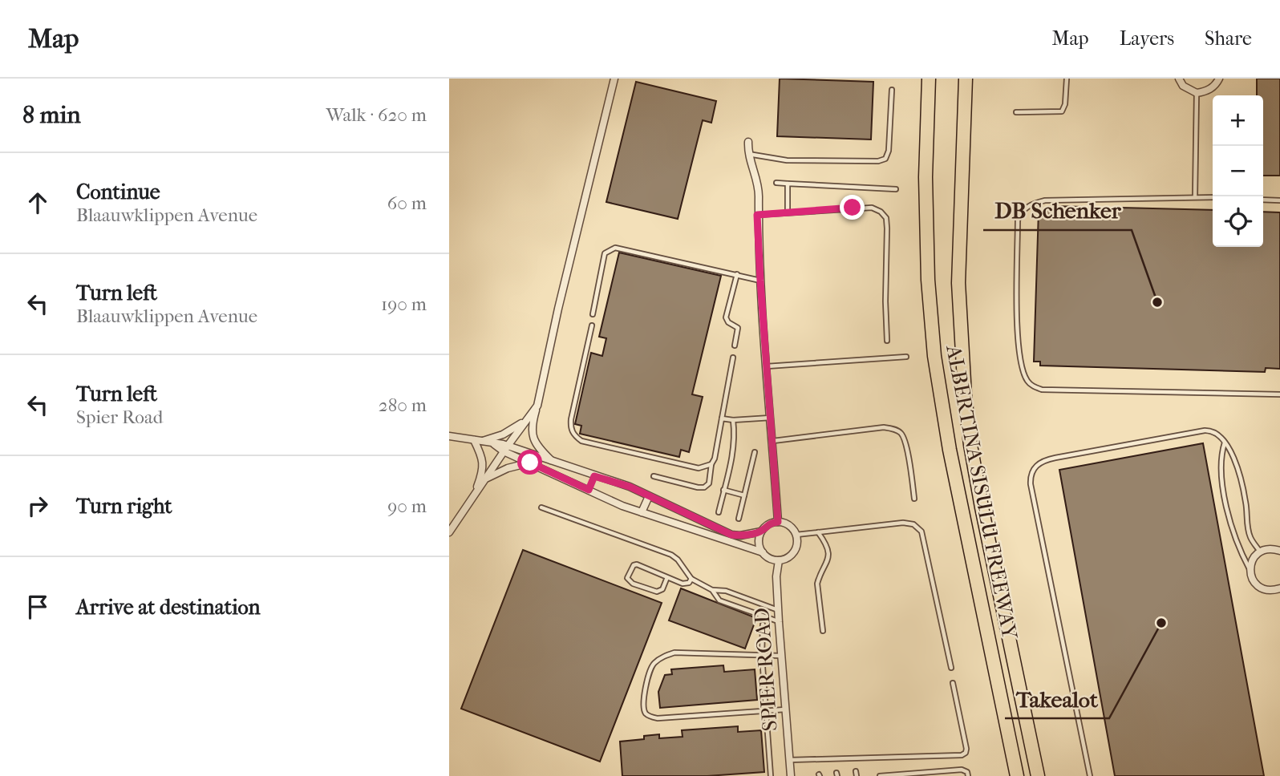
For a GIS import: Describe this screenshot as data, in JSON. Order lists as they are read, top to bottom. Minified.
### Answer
{"streets":{"highway":["ALBERTINA SISULU FREEWAY"],"street":["SPIER ROAD"]},"places":["DB Schenker","Takealot"],"page":{"header":"Map","nav":["Map","Layers","Share"],"heading":["8 min","Walk · 620 m"],"map_buttons":["+","−"],"list":[["Continue","Blaauwklippen Avenue","60 m"],["Turn left","Blaauwklippen Avenue","190 m"],["Turn left","Spier Road","280 m"],["Turn right","90 m"],"Arrive at destination"]}}
